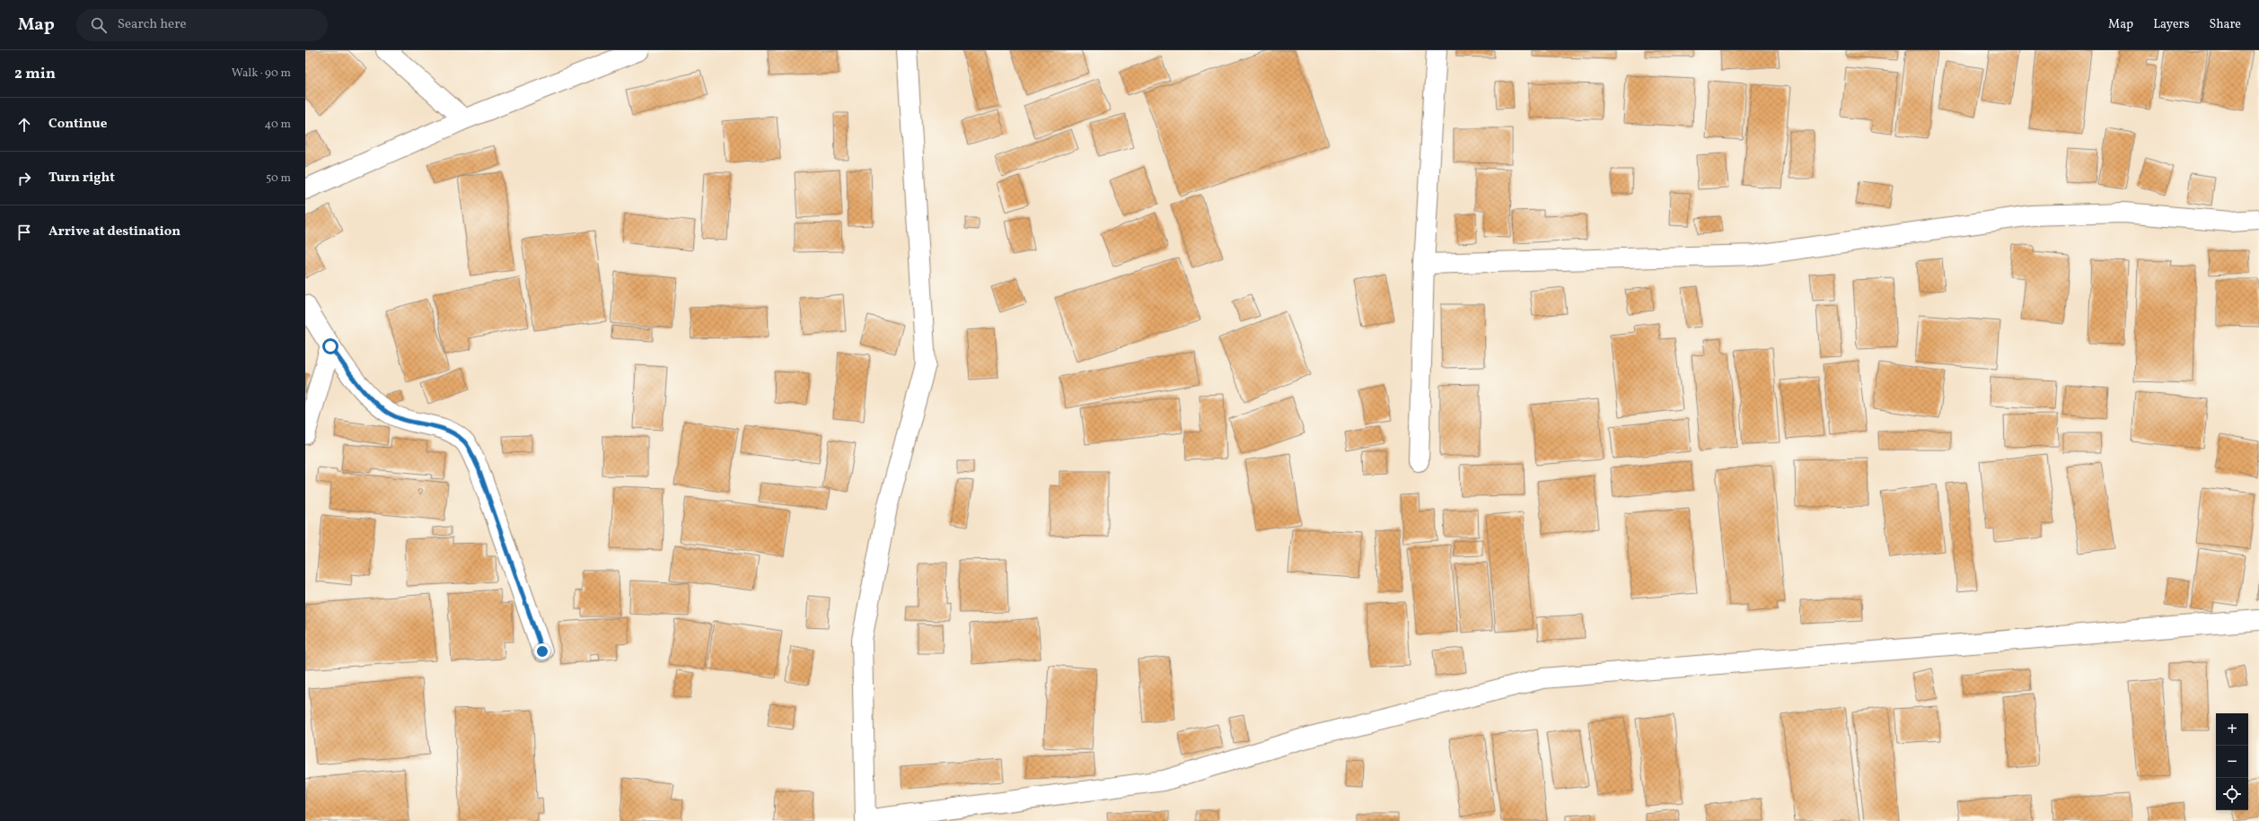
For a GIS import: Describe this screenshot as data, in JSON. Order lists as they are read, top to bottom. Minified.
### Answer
{"page":{"header":"Map","search":"Search here","nav":["Map","Layers","Share"],"heading":["2 min","Walk · 90 m"],"list":[["Continue","40 m"],["Turn right","50 m"],"Arrive at destination"],"map_buttons":["+","−"]}}
